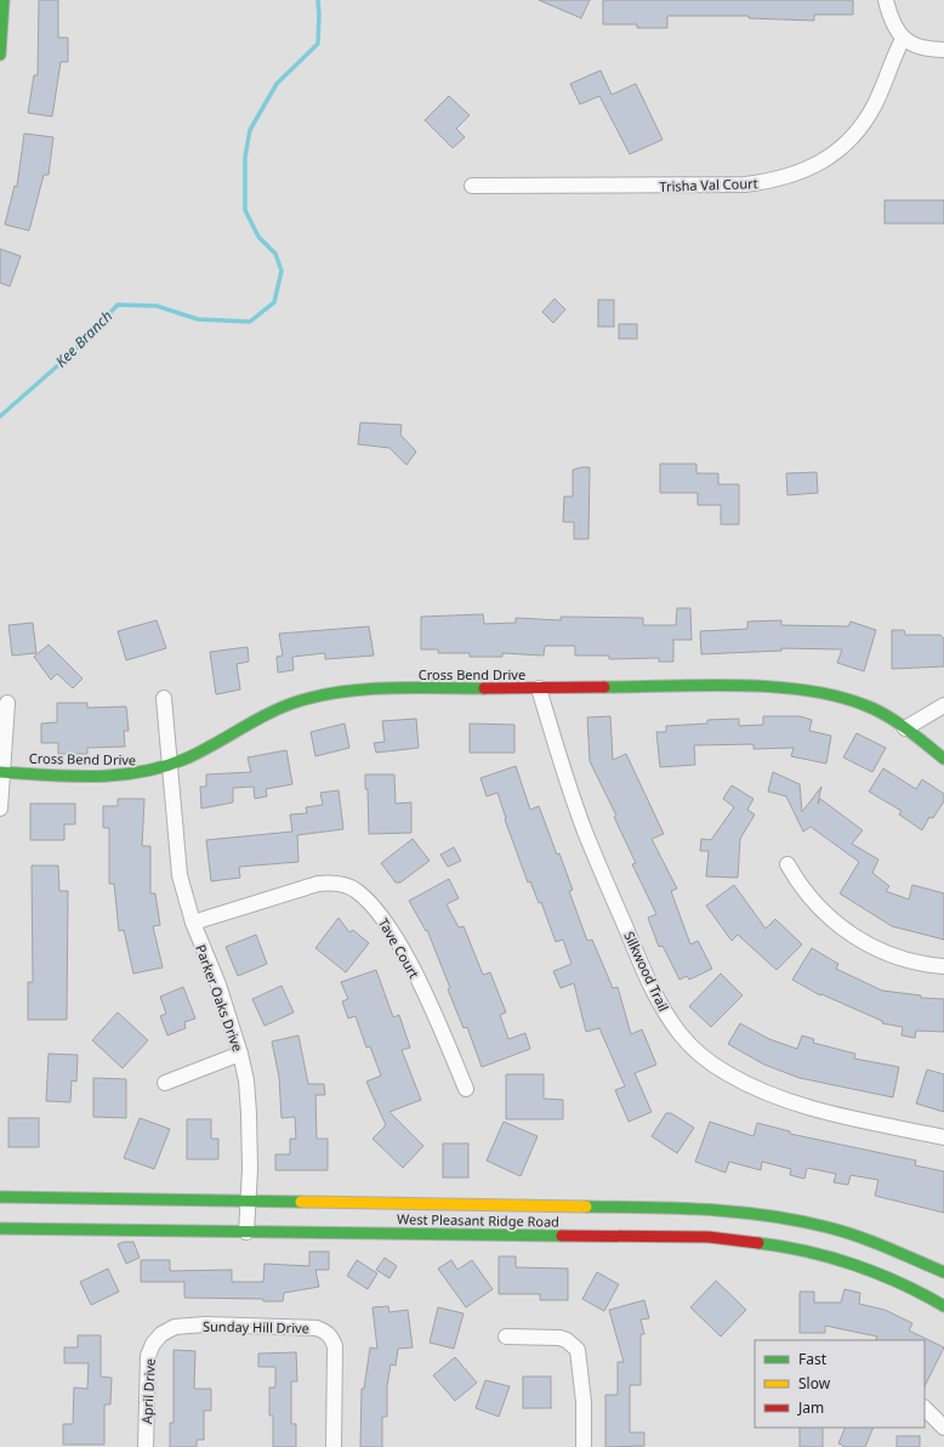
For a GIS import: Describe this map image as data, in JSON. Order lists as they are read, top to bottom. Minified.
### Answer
{"streets":{"main road":["Cross Bend Drive","West Pleasant Ridge Road"],"street":["Trisha Val Court","Tave Court","Silkwood Trail","Parker Oaks Drive","Sunday Hill Drive","April Drive"]},"crossings":[["Cross Bend Drive","Silkwood Trail"],["Cross Bend Drive","Parker Oaks Drive"],["Tave Court","Parker Oaks Drive"],["Parker Oaks Drive","West Pleasant Ridge Road"],["Sunday Hill Drive","April Drive"]],"water":["Kee Branch"],"legend":["Fast","Slow","Jam"]}
